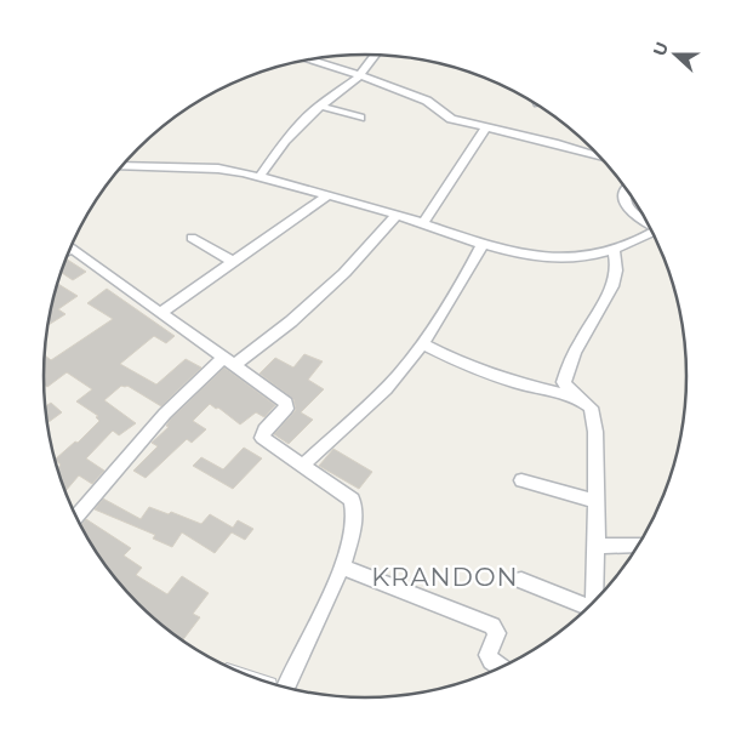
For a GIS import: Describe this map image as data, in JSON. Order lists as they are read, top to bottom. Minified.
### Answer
{"districts":["KRANDON"],"north":"left"}
